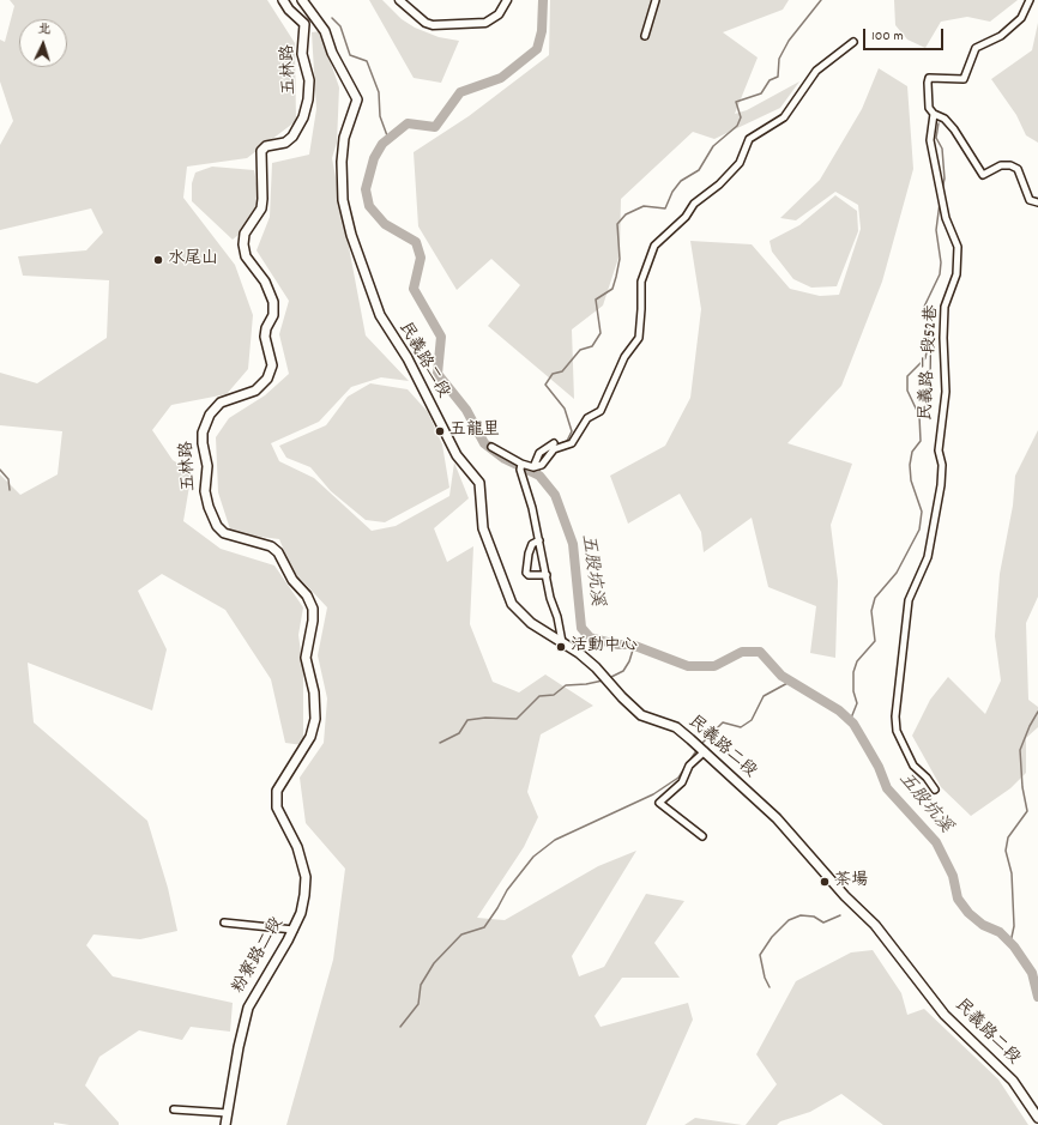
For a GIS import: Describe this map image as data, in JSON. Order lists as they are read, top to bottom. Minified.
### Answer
{"streets":{"main road":["五林路","民義路二段","粉寮路二段"],"street":["民義路二段52巷"]},"crossings":[["五林路","粉寮路二段"]],"water":["五股坑溪"],"places":["水尾山","五龍里","活動中心","茶場"],"scale_bar":"100 m","north":"top"}
